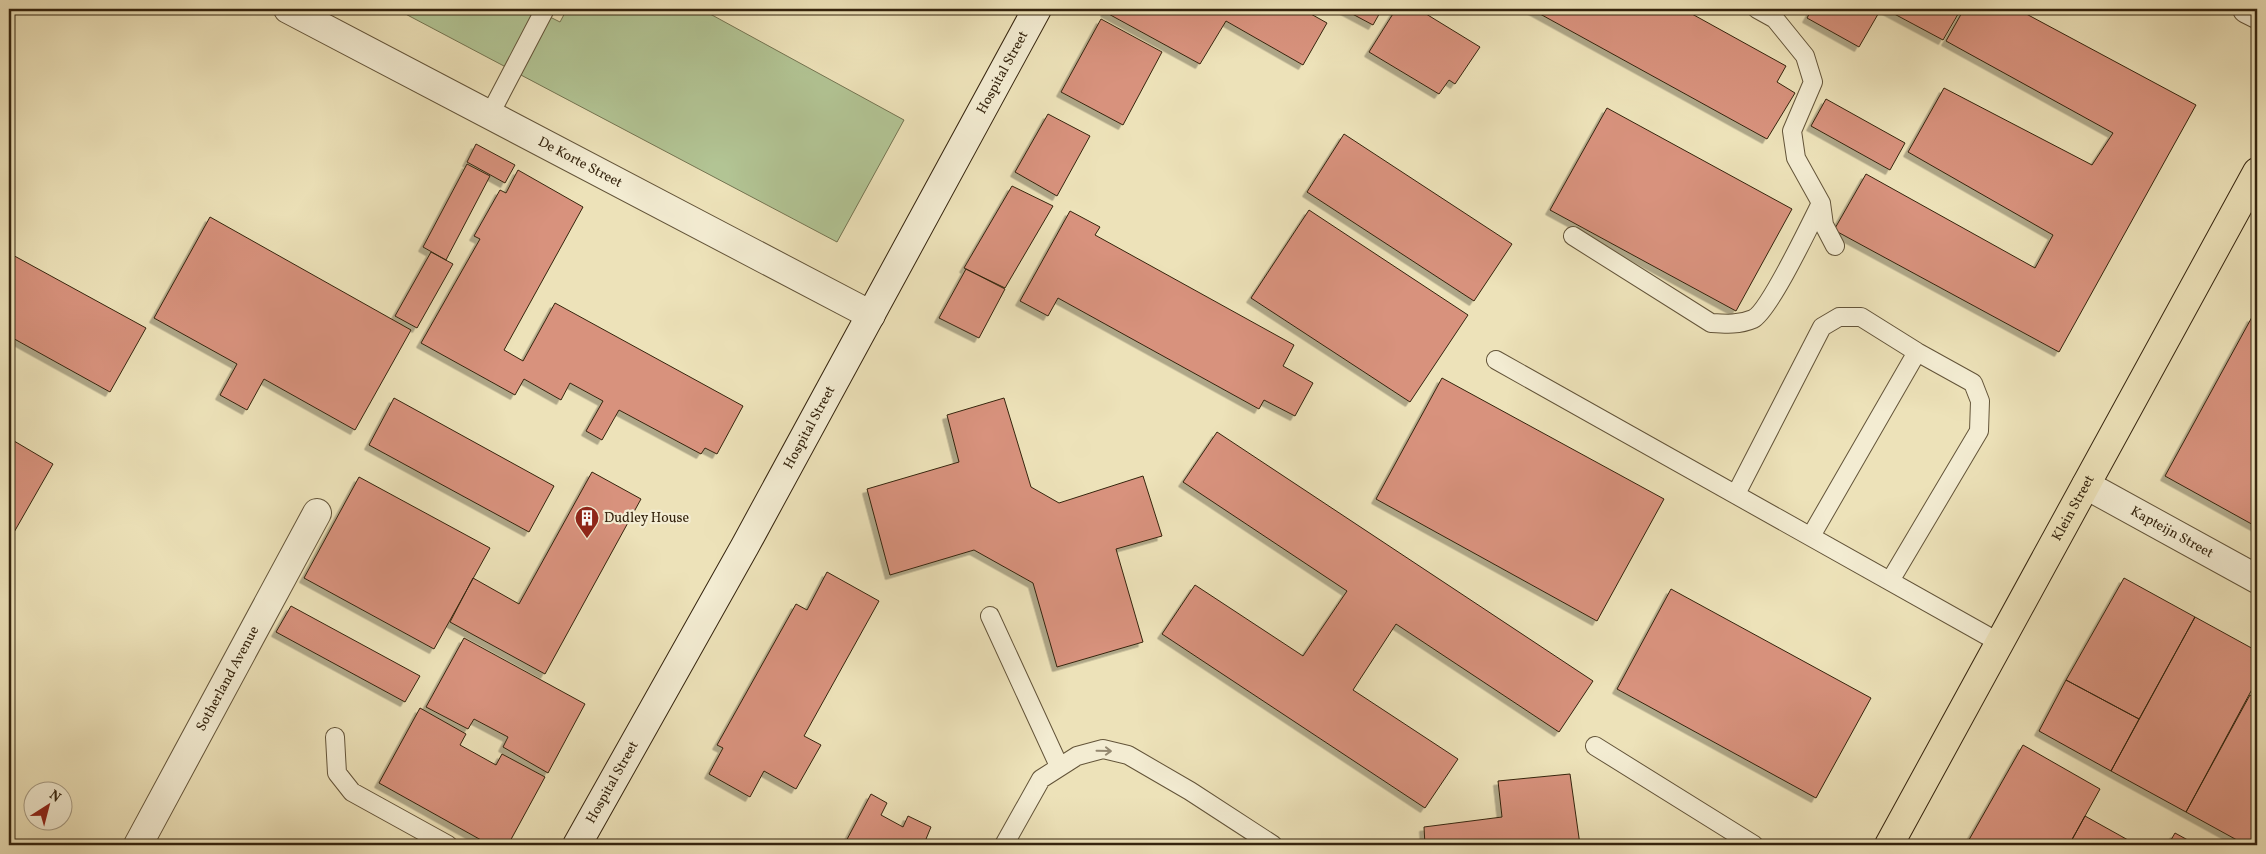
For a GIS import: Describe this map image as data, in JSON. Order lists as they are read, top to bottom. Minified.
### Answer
{"streets":{"main road":["Klein Street"],"street":["Hospital Street","De Korte Street","Kapteijn Street","Sotherland Avenue"]},"crossings":[["Hospital Street","De Korte Street"],["Klein Street","Kapteijn Street"]],"places":{"building":["Dudley House"]},"north":"top right"}
